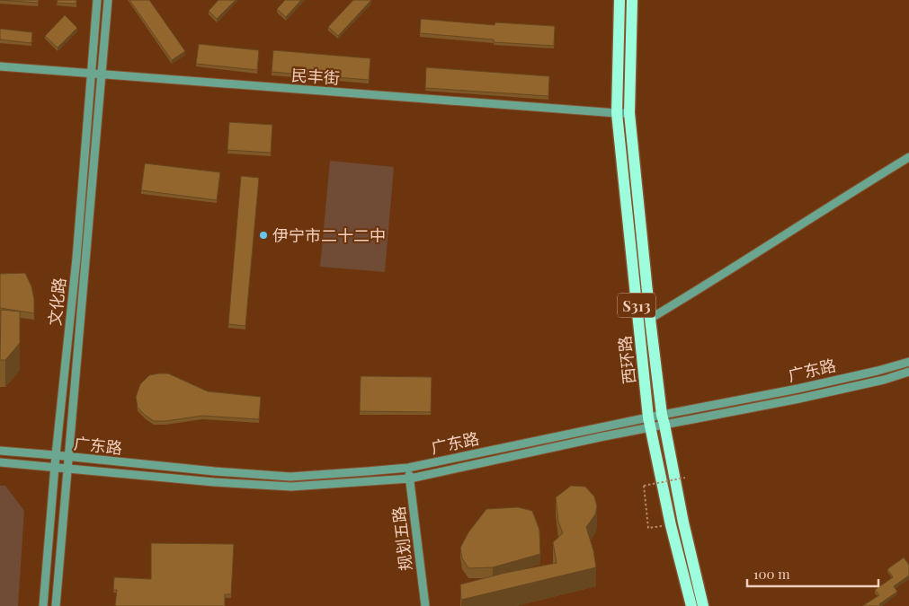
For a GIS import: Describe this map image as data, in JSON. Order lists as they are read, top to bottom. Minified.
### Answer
{"streets":{"main road":["S313","西环路"],"street":["民丰街","文化路","广东路","规划五路"]},"crossings":[["民丰街","文化路"],["民丰街","西环路"],["文化路","广东路"],["西环路","广东路"],["广东路","规划五路"]],"places":["伊宁市二十二中"],"scale_bar":"100 m"}
